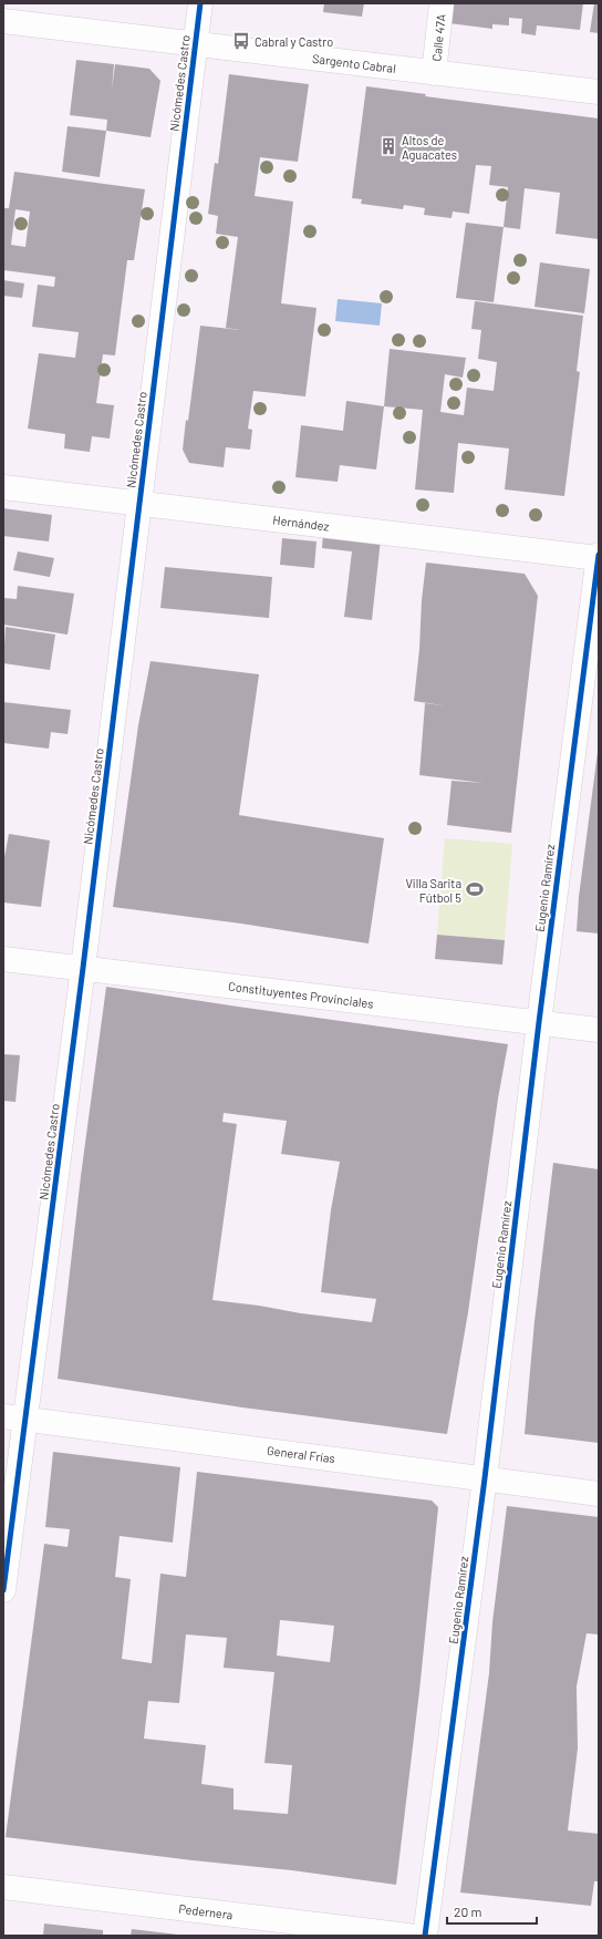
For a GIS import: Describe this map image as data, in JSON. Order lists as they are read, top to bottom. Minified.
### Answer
{"streets":{"street":["Calle 47A","Sargento Cabral","Nicómedes Castro","Hernández","Eugenio Ramírez","Constituyentes Provinciales","General Frías","Pedernera"]},"crossings":[["Calle 47A","Sargento Cabral"],["Sargento Cabral","Nicómedes Castro"],["Nicómedes Castro","Hernández"],["Nicómedes Castro","Constituyentes Provinciales"],["Nicómedes Castro","General Frías"],["Hernández","Eugenio Ramírez"],["Eugenio Ramírez","Constituyentes Provinciales"],["Eugenio Ramírez","General Frías"]],"places":{"bus stop":["Cabral y Castro"],"building":["Altos de Aguacates"],"sports":["Villa Sarita Fútbol 5"]},"scale_bar":"20 m"}
